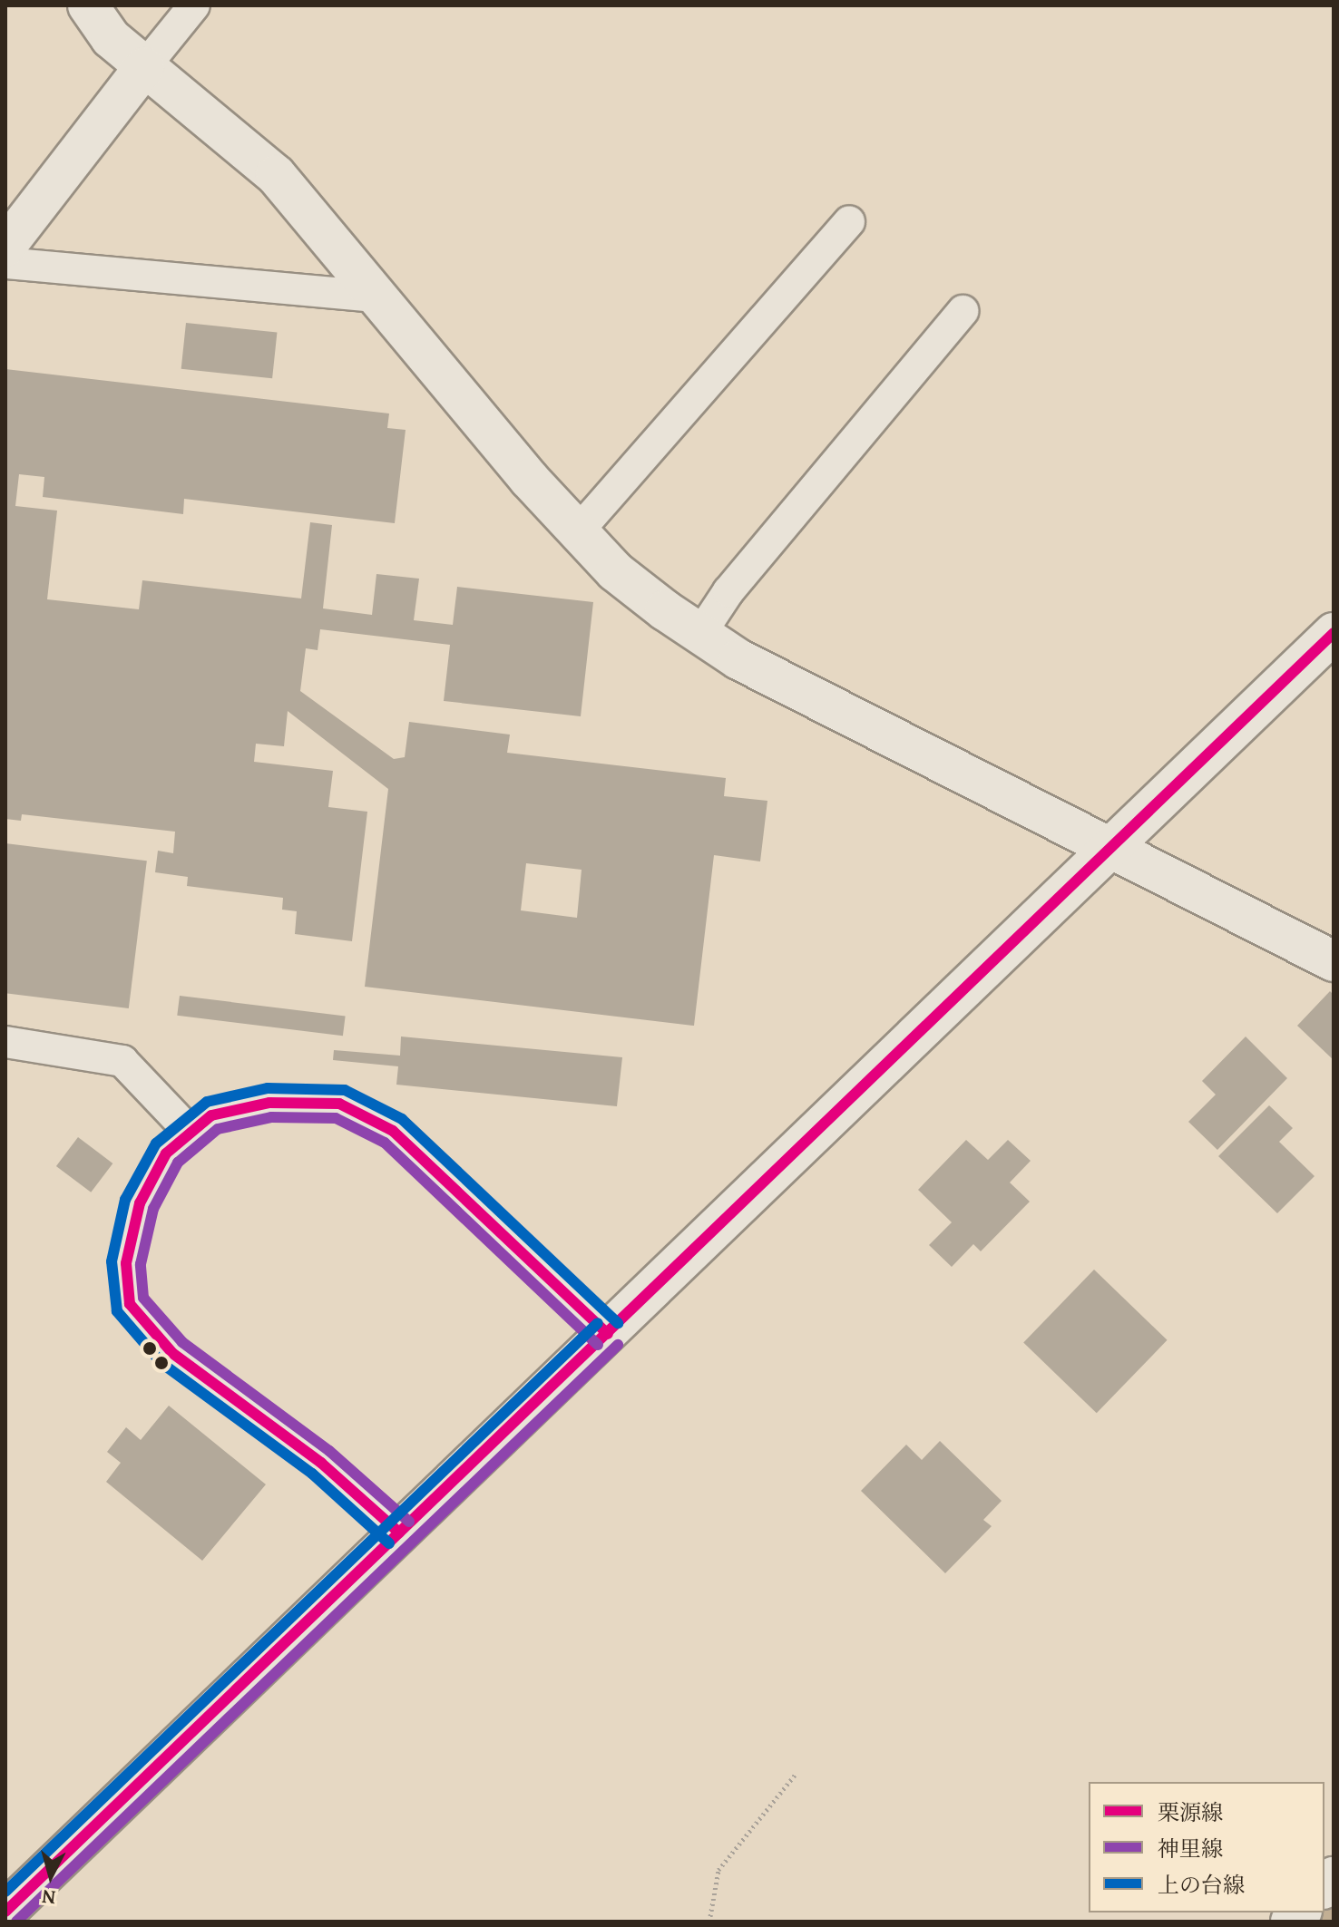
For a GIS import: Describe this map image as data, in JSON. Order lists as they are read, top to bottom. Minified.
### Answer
{"lines":["transit line 栗源線","transit line 上の台線","transit line 神里線"],"legend":["栗源線","神里線","上の台線"],"north":"bottom"}
